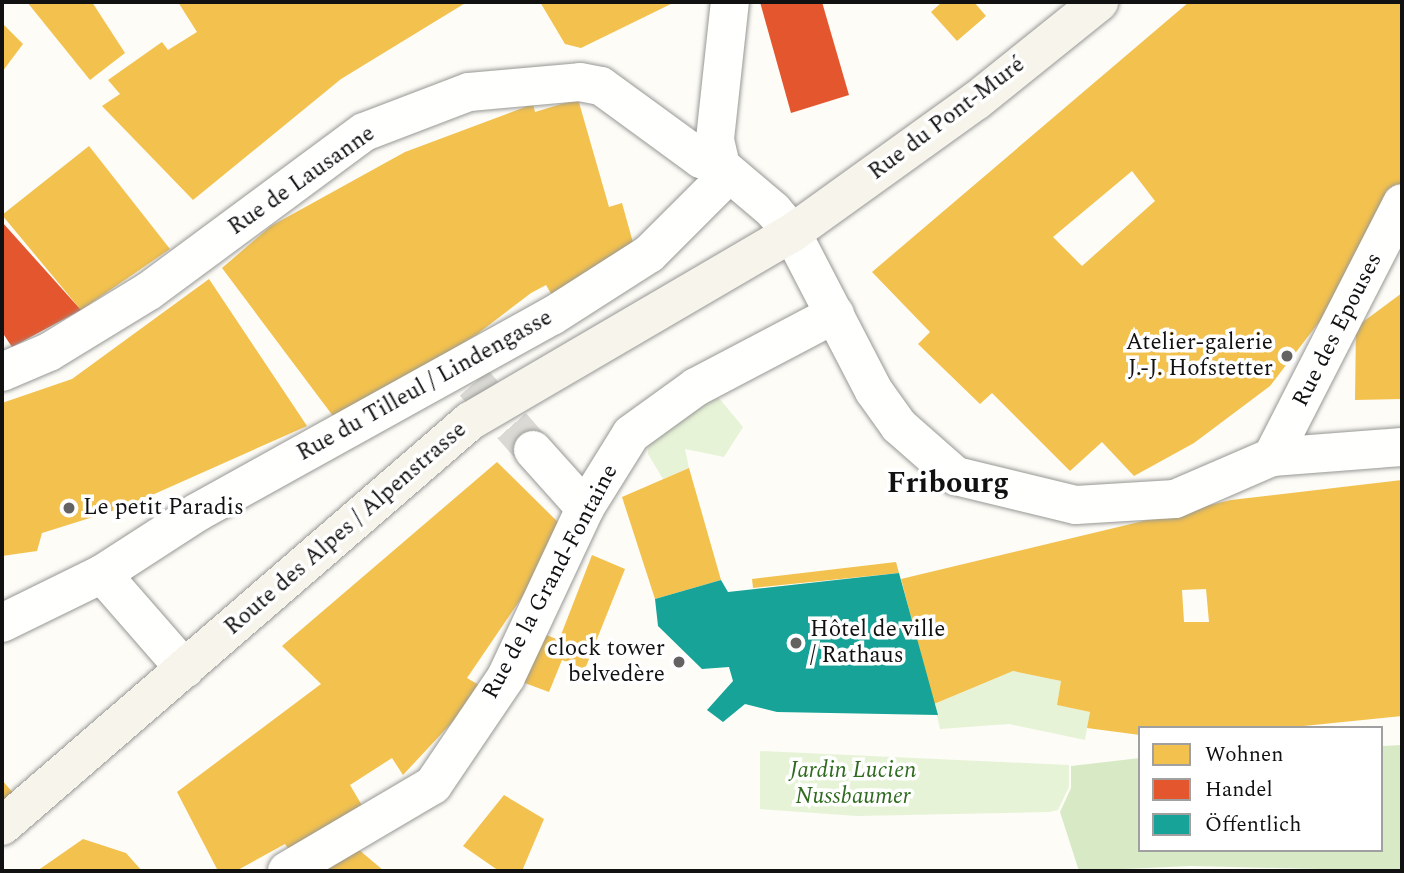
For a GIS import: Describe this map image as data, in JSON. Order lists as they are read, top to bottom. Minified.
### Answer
{"streets":{"main road":["Rue du Pont-Muré","Route des Alpes / Alpenstrasse"],"street":["Rue de Lausanne","Rue des Epouses","Rue du Tilleul / Lindengasse","Rue de la Grand-Fontaine"]},"crossings":[["Rue du Pont-Muré","Rue de Lausanne"],["Rue du Pont-Muré","Route des Alpes / Alpenstrasse"],["Rue de Lausanne","Rue des Epouses"],["Rue de Lausanne","Rue du Tilleul / Lindengasse"],["Rue de Lausanne","Route des Alpes / Alpenstrasse"],["Rue de Lausanne","Rue de la Grand-Fontaine"]],"districts":["Fribourg"],"parks":["Jardin Lucien Nussbaumer"],"places":["Atelier-galerie J.-J. Hofstetter","Le petit Paradis","Hôtel de ville / Rathaus","clock tower belvedère"],"legend":["Wohnen","Handel","Öffentlich"]}
